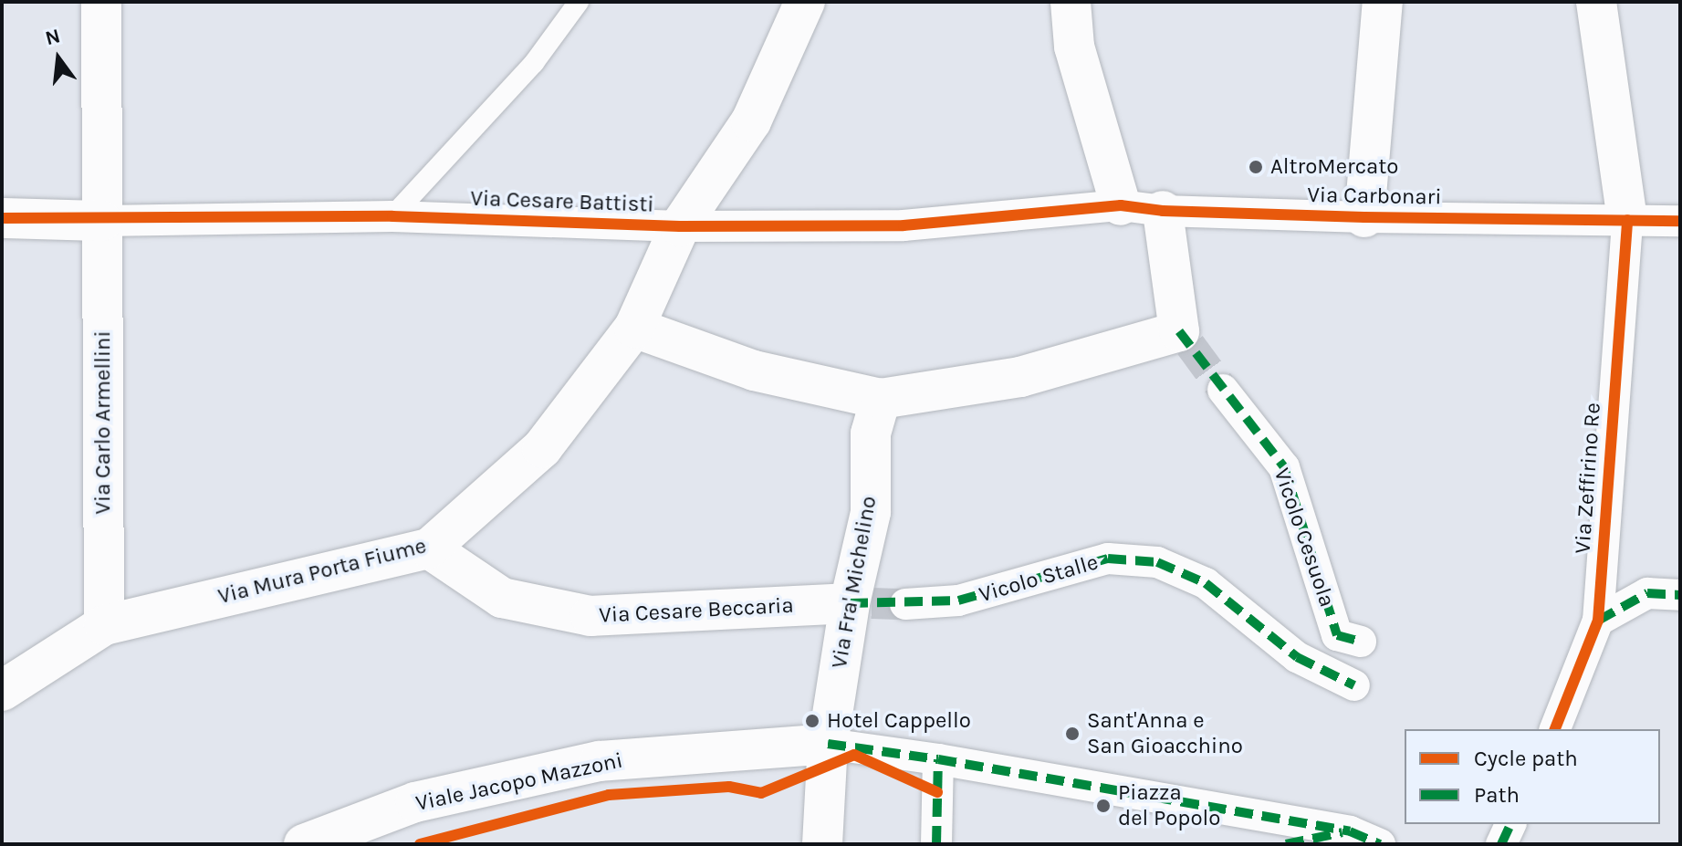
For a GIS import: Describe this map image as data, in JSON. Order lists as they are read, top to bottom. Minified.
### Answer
{"streets":{"street":["Via Carbonari","Via Cesare Battisti","Via Carlo Armellini","Via Zeffirino Re","Vicolo Cesuola","Via Mura Porta Fiume","Vicolo Stalle","Via Fra' Michelino","Via Cesare Beccaria","Viale Jacopo Mazzoni"]},"crossings":[["Via Carbonari","Via Cesare Battisti"],["Via Carbonari","Via Zeffirino Re"],["Via Cesare Battisti","Via Carlo Armellini"],["Via Cesare Battisti","Via Mura Porta Fiume"],["Via Carlo Armellini","Via Mura Porta Fiume"],["Via Mura Porta Fiume","Via Cesare Beccaria"],["Via Fra' Michelino","Via Cesare Beccaria"],["Via Fra' Michelino","Viale Jacopo Mazzoni"]],"places":["AltroMercato","Hotel Cappello","Sant'Anna e San Gioacchino","Piazza del Popolo"],"legend":["Cycle path","Path"],"north":"top"}
